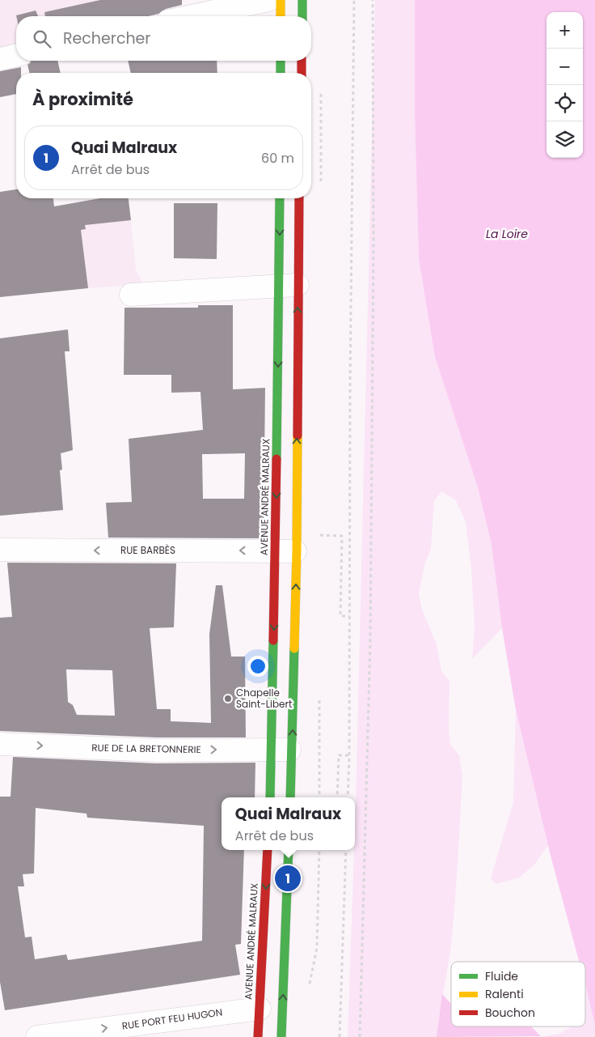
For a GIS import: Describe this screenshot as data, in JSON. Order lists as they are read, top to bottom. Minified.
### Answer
{"streets":{"main road":["AVENUE ANDRÉ MALRAUX"],"street":["RUE BARBÈS","RUE DE LA BRETONNERIE","RUE PORT FEU HUGON"]},"crossings":[["AVENUE ANDRÉ MALRAUX","RUE BARBÈS"],["AVENUE ANDRÉ MALRAUX","RUE DE LA BRETONNERIE"],["AVENUE ANDRÉ MALRAUX","RUE PORT FEU HUGON"]],"one_way":["RUE BARBÈS","RUE DE LA BRETONNERIE","RUE PORT FEU HUGON"],"water":["La Loire"],"places":["Chapelle Saint-Libert"],"legend":["Fluide","Ralenti","Bouchon"],"page":{"map_buttons":["+","−"],"search":"Rechercher","heading":"À proximité","list":[{"mark":"1","name":"Quai Malraux","note":"Arrêt de bus","value":"60 m"}],"popup":["Quai Malraux","Arrêt de bus"],"pins":"1"}}
